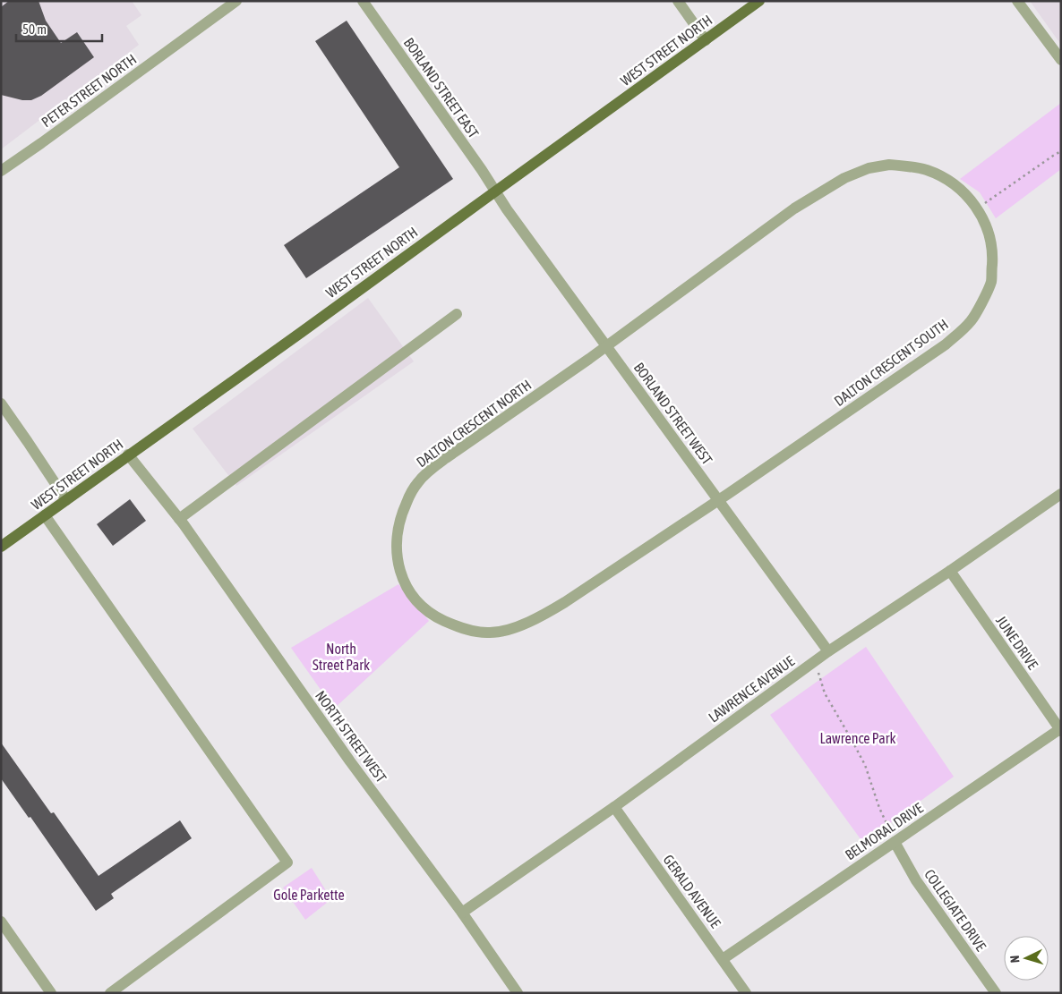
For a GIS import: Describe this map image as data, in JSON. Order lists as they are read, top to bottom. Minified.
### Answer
{"streets":{"main road":["WEST STREET NORTH"],"street":["BORLAND STREET EAST","PETER STREET NORTH","DALTON CRESCENT SOUTH","BORLAND STREET WEST","DALTON CRESCENT NORTH","JUNE DRIVE","LAWRENCE AVENUE","NORTH STREET WEST","BELMORAL DRIVE","GERALD AVENUE","COLLEGIATE DRIVE"]},"crossings":[["WEST STREET NORTH","BORLAND STREET EAST"],["WEST STREET NORTH","BORLAND STREET WEST"],["WEST STREET NORTH","NORTH STREET WEST"],["BORLAND STREET EAST","BORLAND STREET WEST"],["DALTON CRESCENT SOUTH","BORLAND STREET WEST"],["DALTON CRESCENT SOUTH","DALTON CRESCENT NORTH"],["BORLAND STREET WEST","DALTON CRESCENT NORTH"],["BORLAND STREET WEST","LAWRENCE AVENUE"],["JUNE DRIVE","LAWRENCE AVENUE"],["JUNE DRIVE","BELMORAL DRIVE"],["LAWRENCE AVENUE","NORTH STREET WEST"],["LAWRENCE AVENUE","GERALD AVENUE"],["BELMORAL DRIVE","GERALD AVENUE"],["BELMORAL DRIVE","COLLEGIATE DRIVE"]],"parks":["North Street Park","Lawrence Park","Gole Parkette"],"scale_bar":"50 m","north":"left"}
